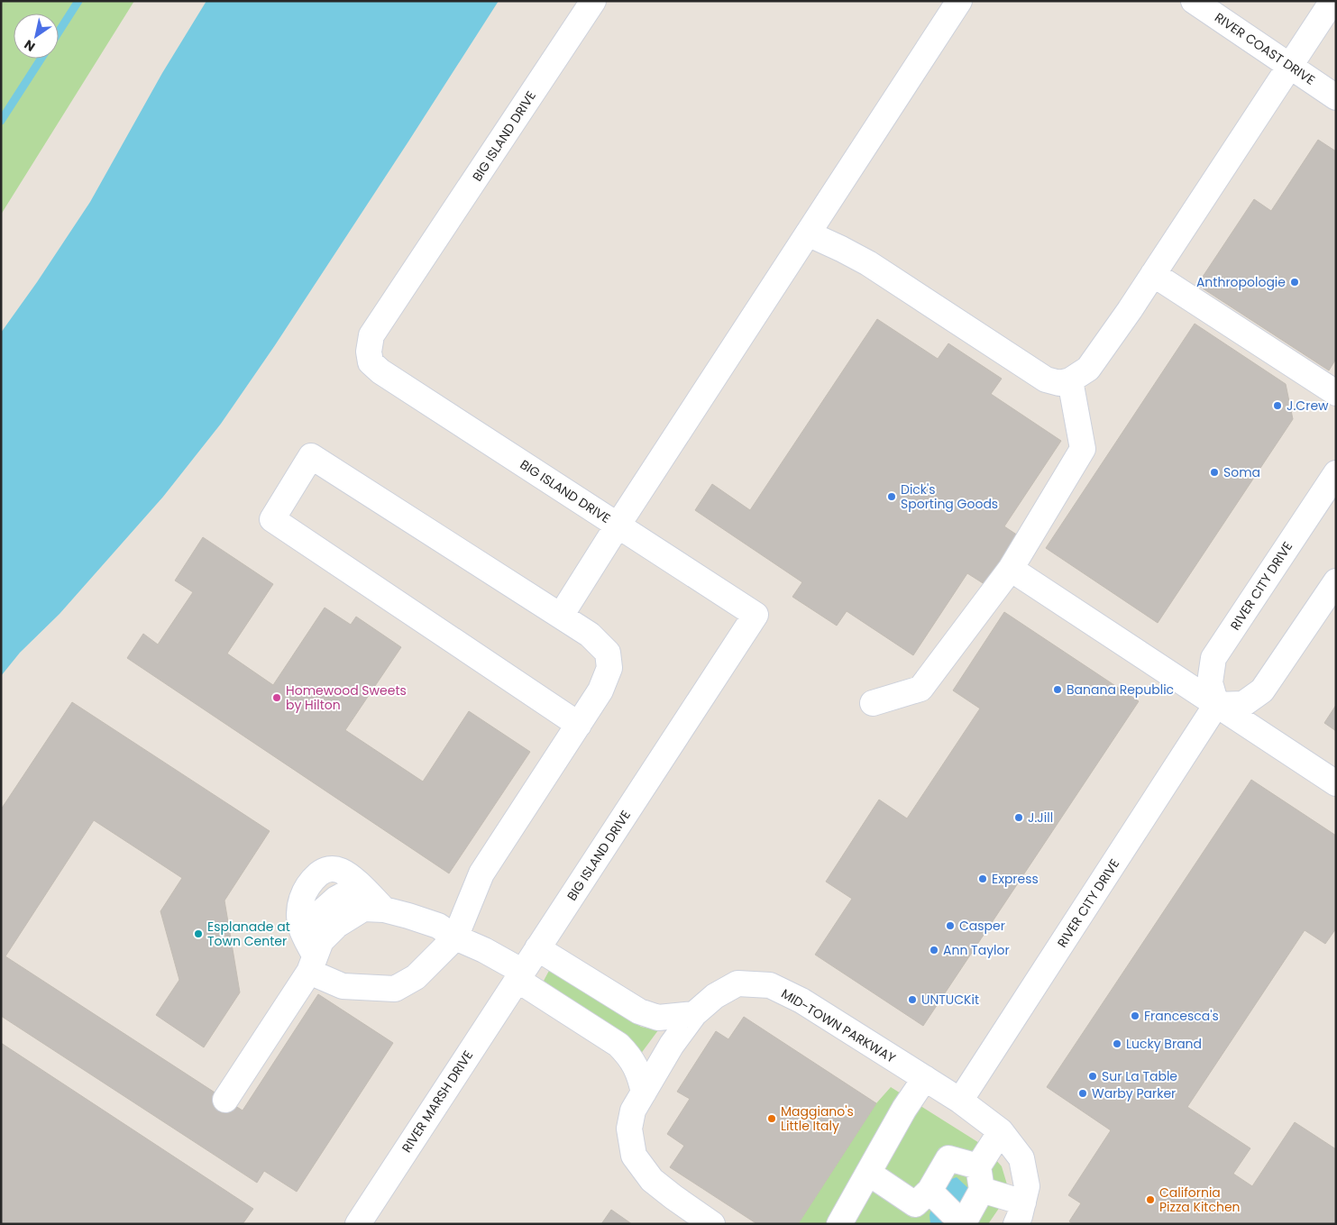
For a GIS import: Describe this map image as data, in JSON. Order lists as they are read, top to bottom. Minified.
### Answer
{"streets":{"street":["RIVER COAST DRIVE","BIG ISLAND DRIVE","RIVER CITY DRIVE","MID-TOWN PARKWAY","RIVER MARSH DRIVE"]},"crossings":[["BIG ISLAND DRIVE","RIVER MARSH DRIVE"],["RIVER CITY DRIVE","MID-TOWN PARKWAY"]],"places":["Anthropologie","J.Crew","Soma","Dick's Sporting Goods","Banana Republic","Homewood Sweets by Hilton","J.Jill","Express","Casper","Esplanade at Town Center","Ann Taylor","UNTUCKit","Francesca's","Lucky Brand","Sur La Table","Warby Parker","Maggiano's Little Italy","California Pizza Kitchen"],"north":"bottom left"}
